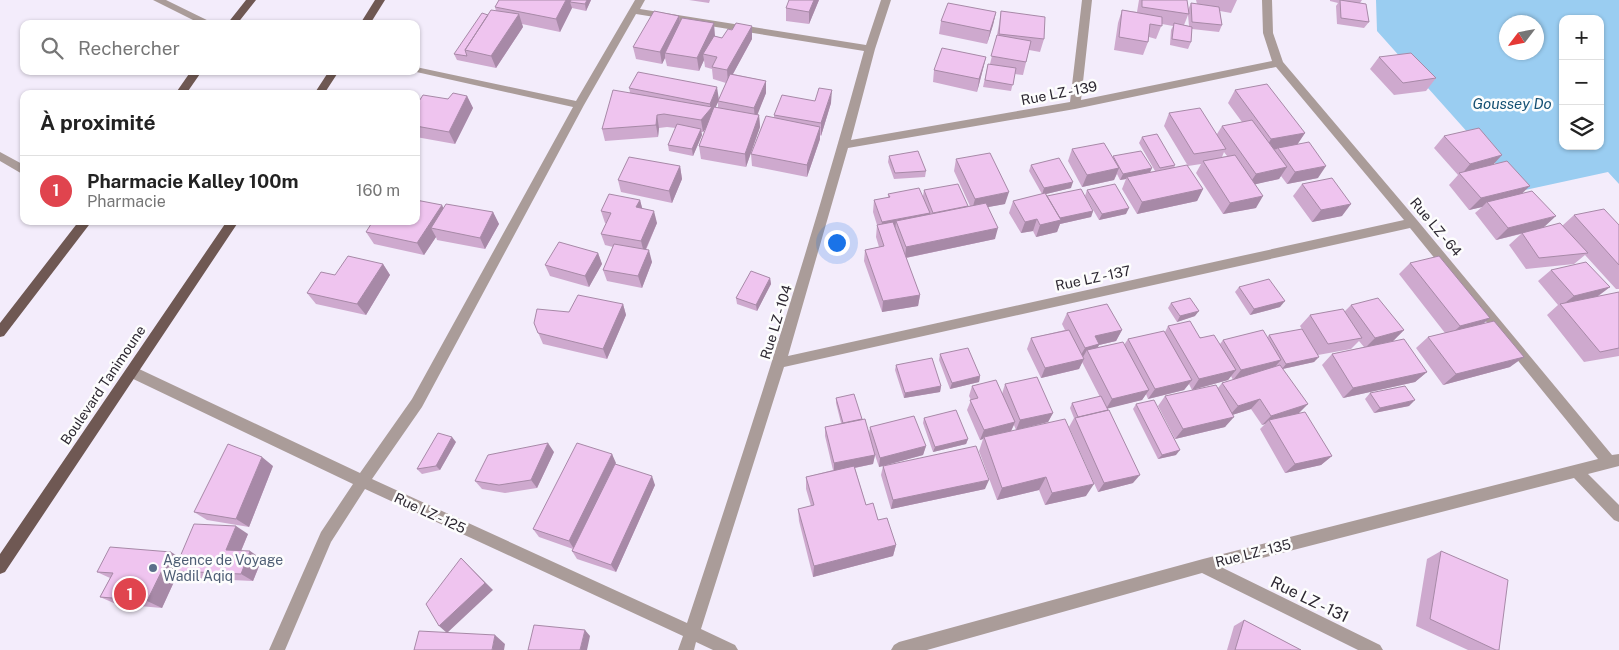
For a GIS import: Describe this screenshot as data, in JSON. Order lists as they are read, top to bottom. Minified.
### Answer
{"streets":{"main road":["Boulevard Tanimoune"],"street":["Rue LZ - 139","Rue LZ - 64","Rue LZ - 137","Rue LZ - 104","Rue LZ - 125","Rue LZ - 135","Rue LZ - 131"]},"crossings":[["Rue LZ - 139","Rue LZ - 64"],["Rue LZ - 139","Rue LZ - 104"],["Rue LZ - 64","Rue LZ - 137"],["Rue LZ - 64","Rue LZ - 135"],["Rue LZ - 137","Rue LZ - 104"],["Rue LZ - 104","Rue LZ - 125"],["Boulevard Tanimoune","Rue LZ - 125"],["Rue LZ - 135","Rue LZ - 131"]],"water":["Goussey Do"],"places":["Agence de Voyage Wadil Aqiq"],"north":"bottom left","page":{"map_buttons":["+","−"],"search":"Rechercher","heading":"À proximité","list":[{"mark":"1","name":"Pharmacie Kalley 100m","note":"Pharmacie","value":"160 m"}],"pins":"1"}}
